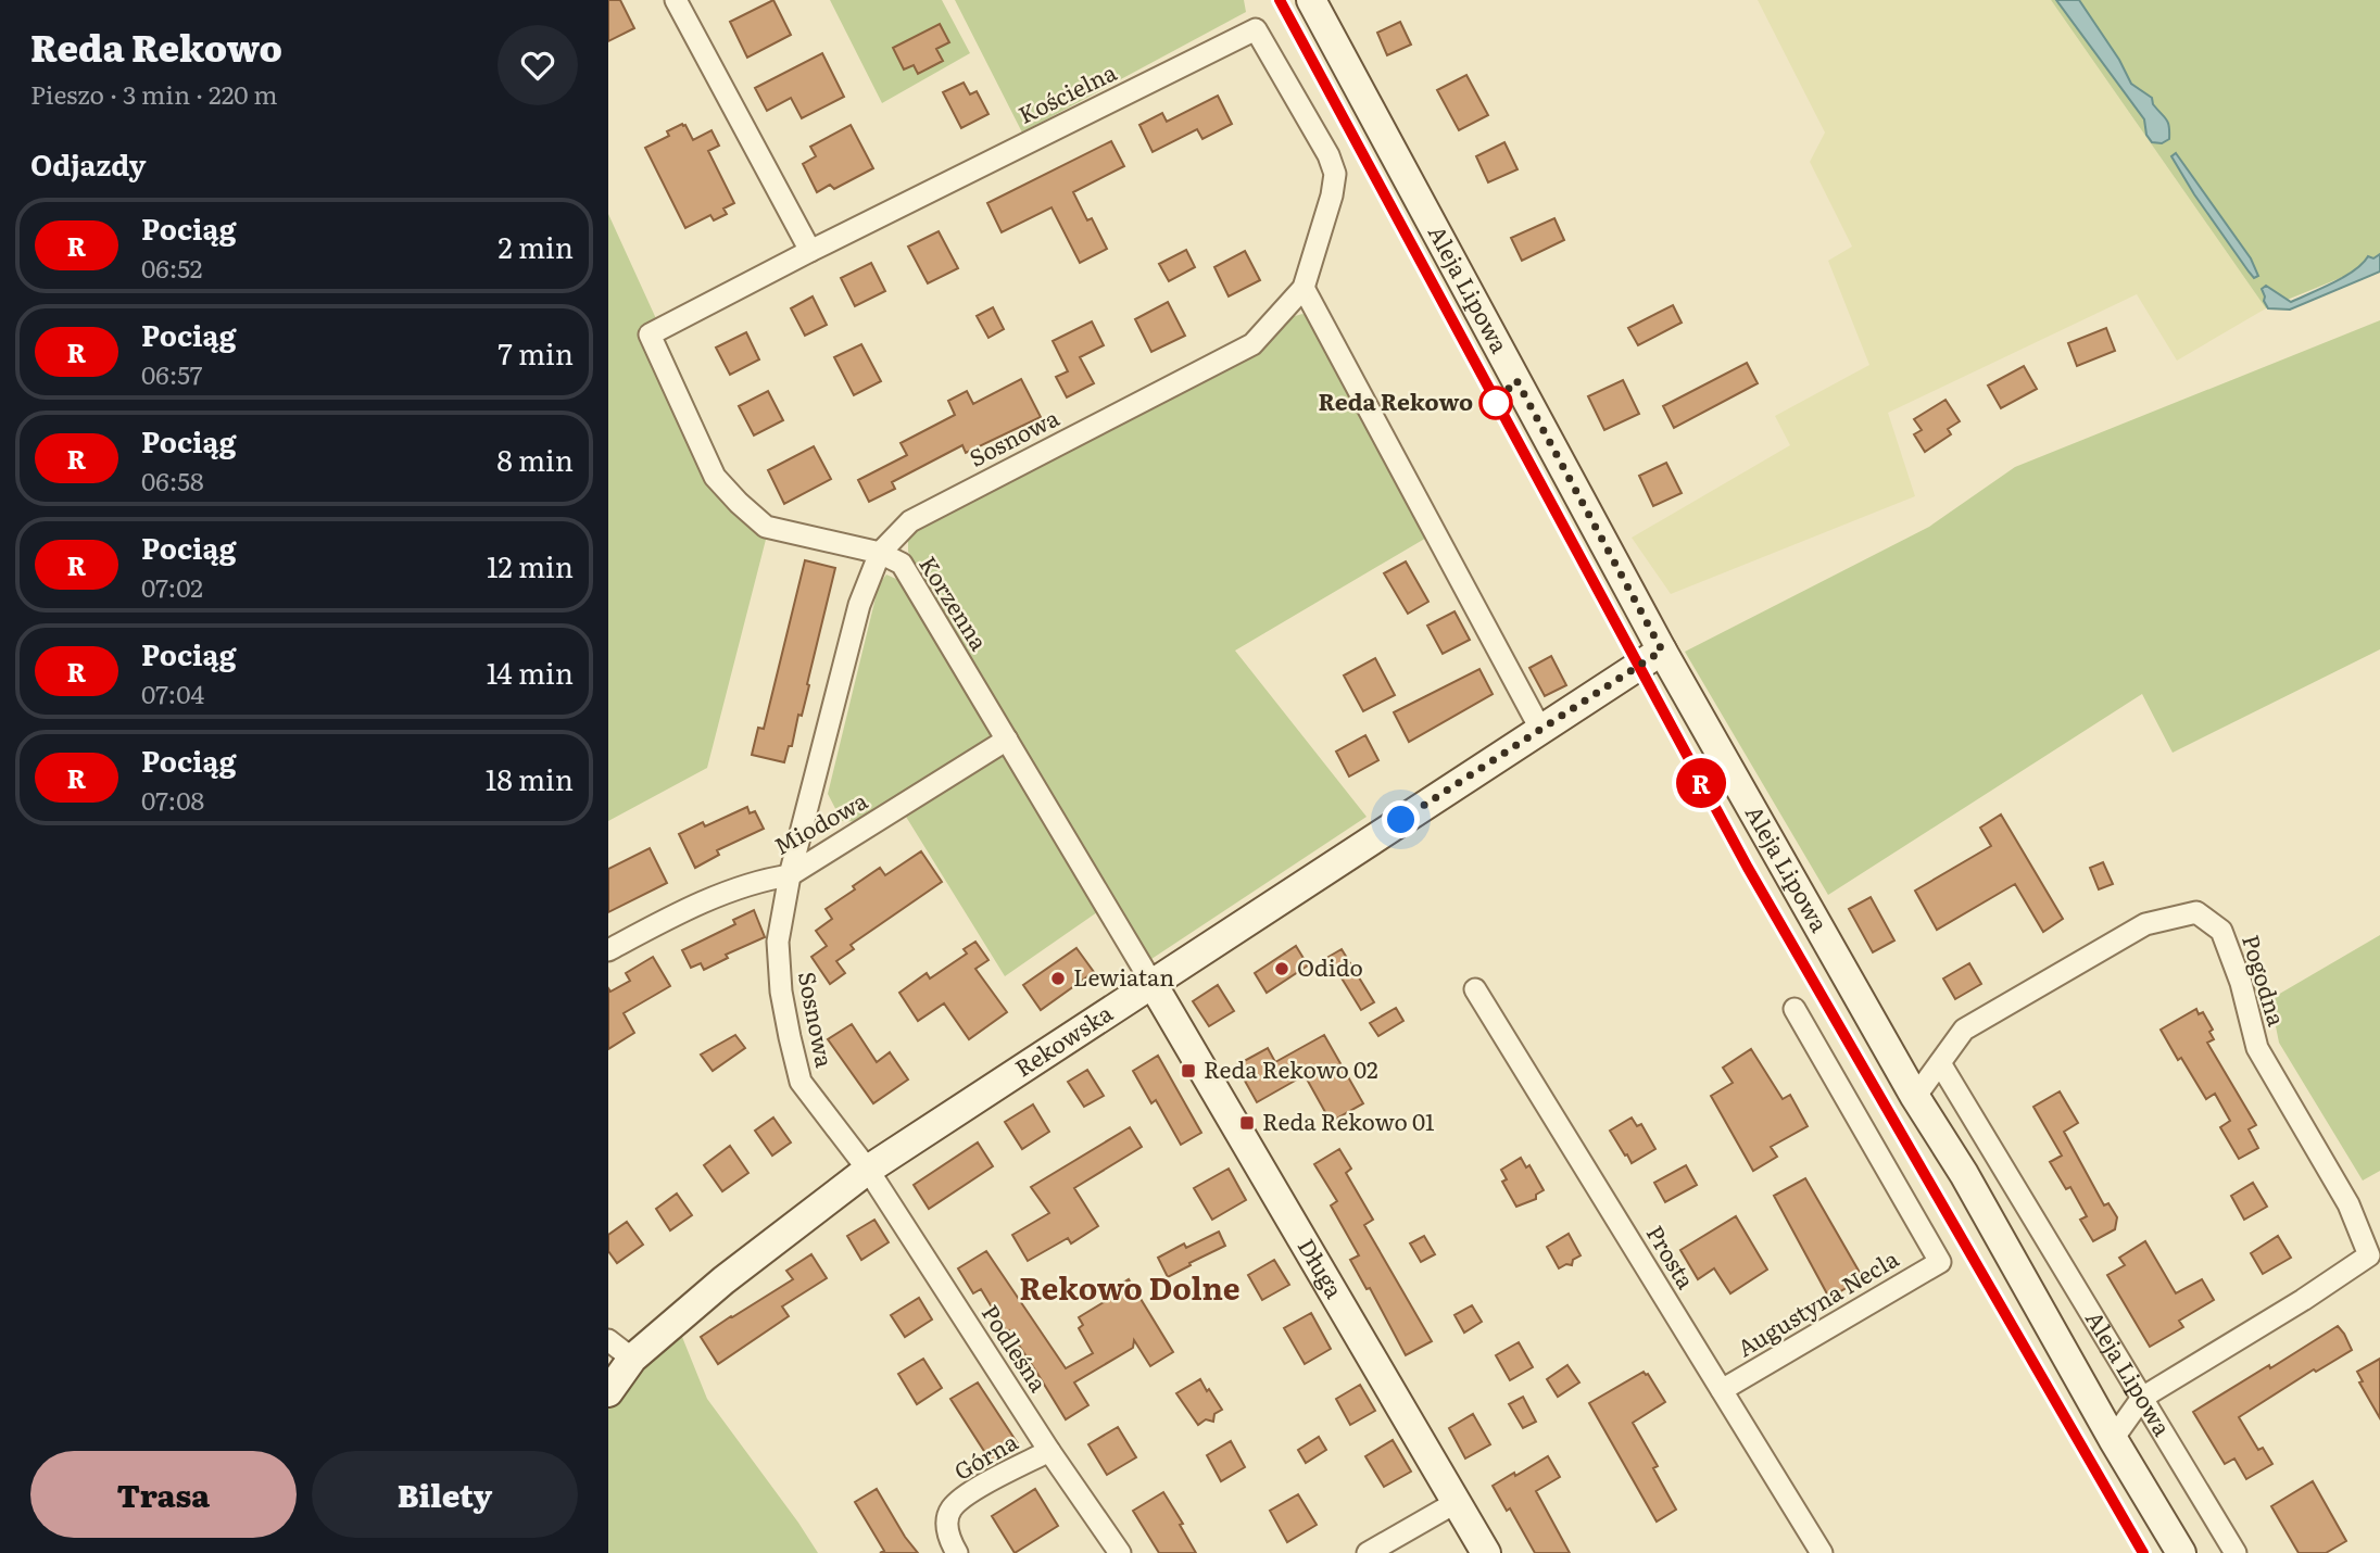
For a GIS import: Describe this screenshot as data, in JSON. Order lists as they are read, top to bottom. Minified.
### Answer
{"streets":{"street":["Kościelna","Aleja Lipowa","Sosnowa","Korzenna","Miodowa","Pogodna","Rekowska","Prosta","Długa","Augustyna Necla","Podleśna","Górna"]},"crossings":[["Kościelna","Sosnowa"],["Kościelna","Korzenna"],["Aleja Lipowa","Pogodna"],["Aleja Lipowa","Rekowska"],["Sosnowa","Korzenna"],["Sosnowa","Miodowa"],["Sosnowa","Rekowska"],["Sosnowa","Podleśna"],["Korzenna","Miodowa"],["Korzenna","Rekowska"],["Korzenna","Długa"],["Rekowska","Długa"],["Rekowska","Podleśna"],["Prosta","Augustyna Necla"],["Podleśna","Górna"]],"districts":["Rekowo Dolne"],"places":{"other":["Reda Rekowo","Odido","Lewiatan"],"transit":["Reda Rekowo 02","Reda Rekowo 01"]},"page":{"heading":[["Reda Rekowo","Pieszo · 3 min · 220 m"],"Odjazdy"],"on_map":"R","list":[{"mark":"R","name":"Pociąg","note":"06:52","value":"2 min"},{"mark":"R","name":"Pociąg","note":"06:57","value":"7 min"},{"mark":"R","name":"Pociąg","note":"06:58","value":"8 min"},{"mark":"R","name":"Pociąg","note":"07:02","value":"12 min"},{"mark":"R","name":"Pociąg","note":"07:04","value":"14 min"},{"mark":"R","name":"Pociąg","note":"07:08","value":"18 min"}],"buttons":["Trasa","Bilety"]}}
